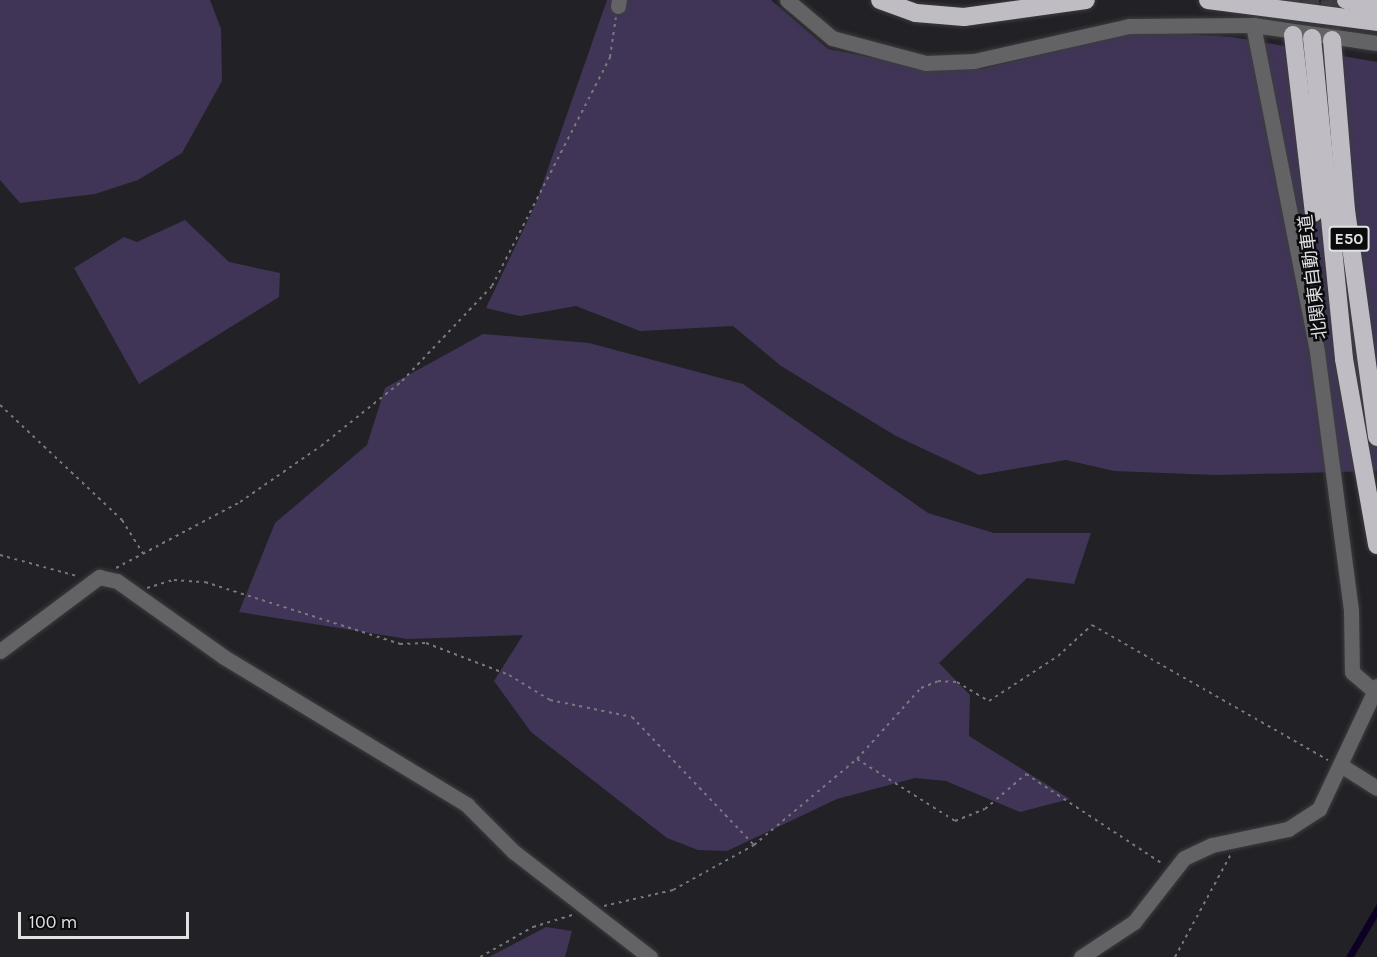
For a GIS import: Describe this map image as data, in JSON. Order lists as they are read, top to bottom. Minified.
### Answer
{"streets":{"highway":["E50","北関東自動車道"]},"scale_bar":"100 m"}
